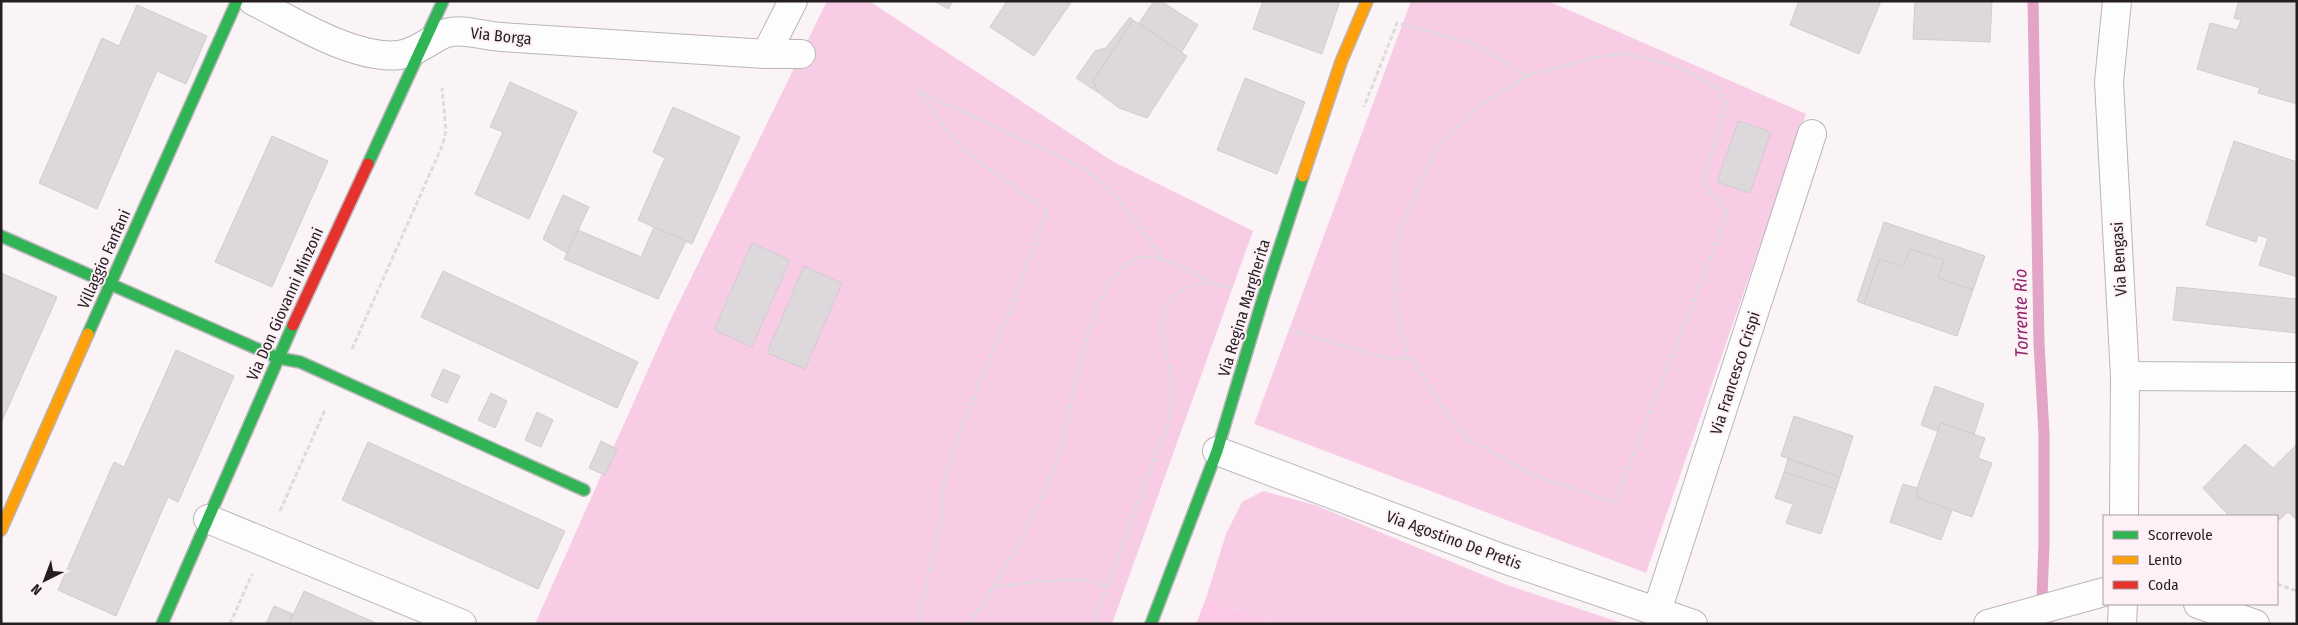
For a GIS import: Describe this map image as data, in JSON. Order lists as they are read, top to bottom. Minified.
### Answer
{"streets":{"street":["Via Borga","Villaggio Fanfani","Via Bengasi","Via Don Giovanni Minzoni","Via Regina Margherita","Via Francesco Crispi","Via Agostino De Pretis"]},"crossings":[["Via Borga","Via Don Giovanni Minzoni"],["Via Regina Margherita","Via Agostino De Pretis"],["Via Francesco Crispi","Via Agostino De Pretis"]],"water":["Torrente Rio"],"legend":["Scorrevole","Lento","Coda"],"north":"bottom left"}
